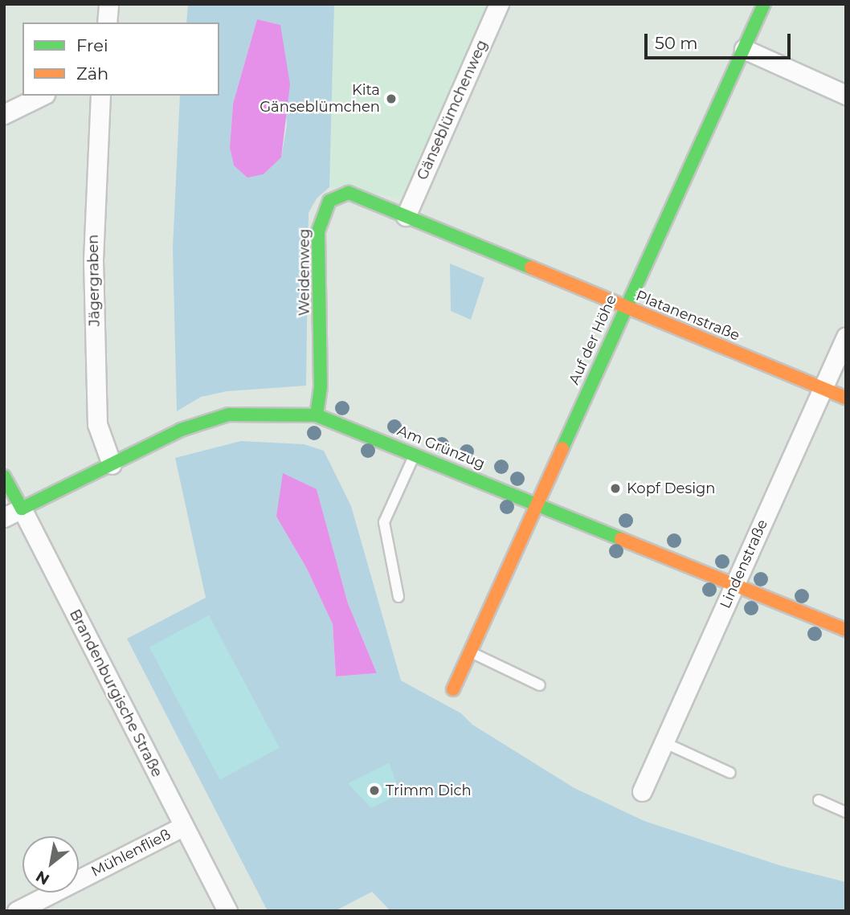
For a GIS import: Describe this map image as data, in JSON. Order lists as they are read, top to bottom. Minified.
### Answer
{"streets":{"street":["Gänseblümchenweg","Weidenweg","Jägergraben","Platanenstraße","Auf der Höhe","Am Grünzug","Lindenstraße","Brandenburgische Straße","Mühlenfließ"]},"crossings":[["Gänseblümchenweg","Weidenweg"],["Weidenweg","Platanenstraße"],["Weidenweg","Am Grünzug"],["Jägergraben","Am Grünzug"],["Platanenstraße","Auf der Höhe"],["Platanenstraße","Lindenstraße"],["Auf der Höhe","Am Grünzug"],["Am Grünzug","Lindenstraße"],["Am Grünzug","Brandenburgische Straße"],["Brandenburgische Straße","Mühlenfließ"]],"places":["Kita Gänseblümchen","Kopf Design","Trimm Dich"],"legend":["Frei","Zäh"],"scale_bar":"50 m","north":"bottom left"}
